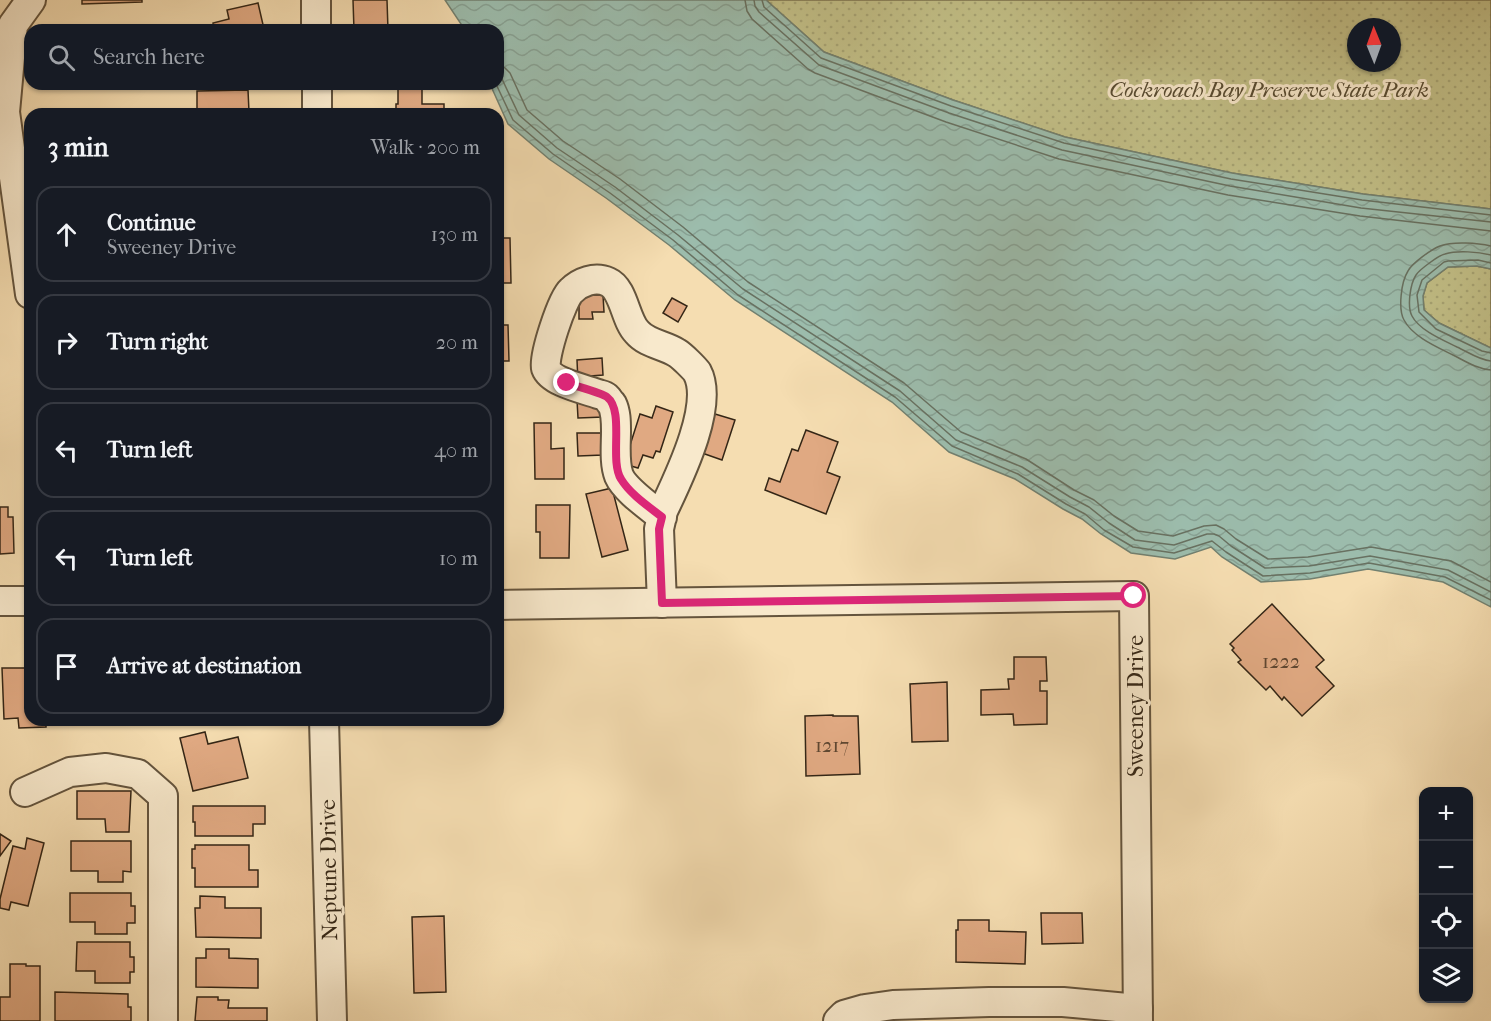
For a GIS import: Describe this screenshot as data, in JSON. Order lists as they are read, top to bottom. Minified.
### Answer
{"streets":{"street":["Sweeney Drive","Neptune Drive"]},"parks":["Cockroach Bay Preserve State Park"],"house_numbers":["1222","1217"],"north":"top","page":{"search":"Search here","heading":["3 min","Walk · 200 m"],"list":[["Continue","Sweeney Drive","130 m"],["Turn right","20 m"],["Turn left","40 m"],["Turn left","10 m"],"Arrive at destination"],"map_buttons":["+","−"]}}
